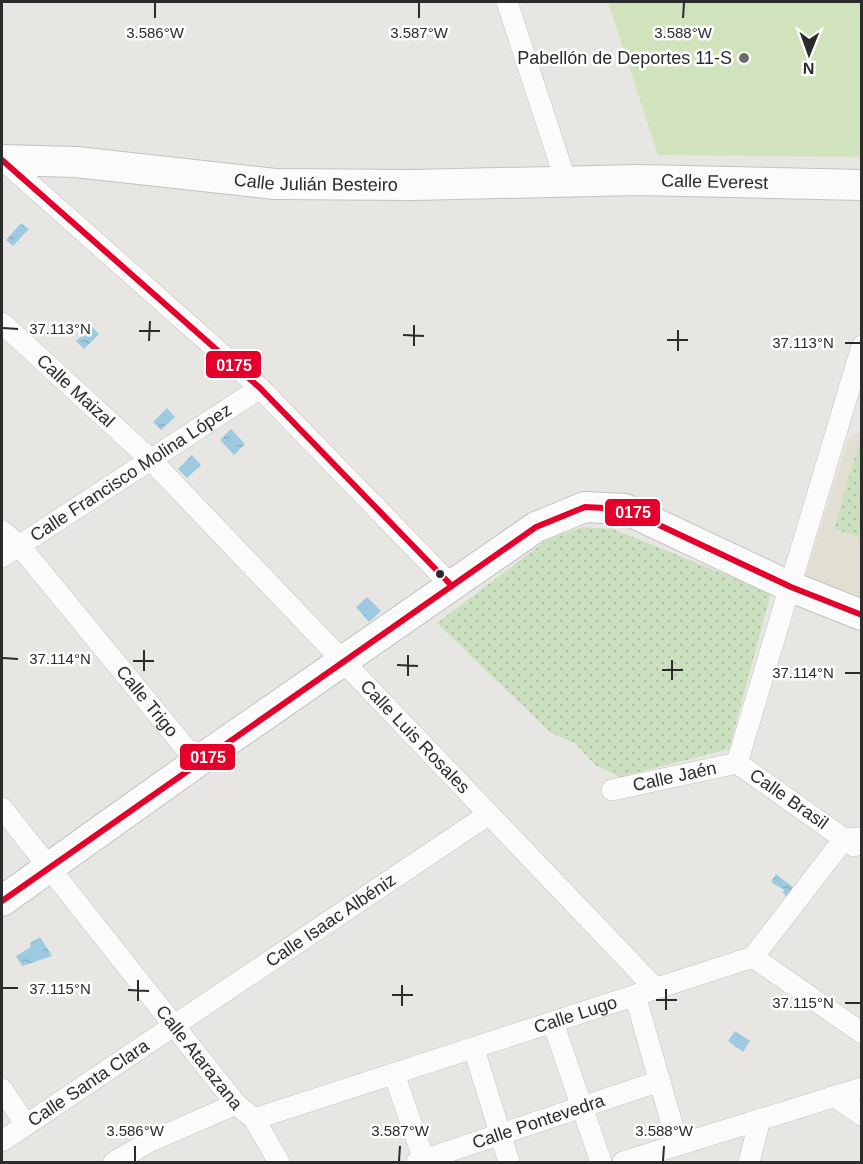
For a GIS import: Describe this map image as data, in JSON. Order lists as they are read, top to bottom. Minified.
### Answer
{"streets":{"street":["Calle Everest","Calle Julián Besteiro","Calle Maizal","Calle Francisco Molina López","Calle Trigo","Calle Luis Rosales","Calle Jaén","Calle Brasil","Calle Isaac Albéniz","Calle Lugo","Calle Atarazana","Calle Santa Clara","Calle Pontevedra"]},"crossings":[["Calle Everest","Calle Julián Besteiro"],["Calle Maizal","Calle Francisco Molina López"],["Calle Maizal","Calle Luis Rosales"],["Calle Francisco Molina López","Calle Trigo"],["Calle Francisco Molina López","Calle Luis Rosales"],["Calle Luis Rosales","Calle Isaac Albéniz"],["Calle Luis Rosales","Calle Lugo"],["Calle Jaén","Calle Brasil"],["Calle Isaac Albéniz","Calle Atarazana"],["Calle Isaac Albéniz","Calle Santa Clara"],["Calle Lugo","Calle Atarazana"],["Calle Atarazana","Calle Santa Clara"]],"places":["Pabellón de Deportes 11-S"],"lines":["transit line 0175"],"north":"bottom","coordinates":["3.586°W","3.587°W","3.588°W","37.113°N","37.114°N","37.115°N"]}
